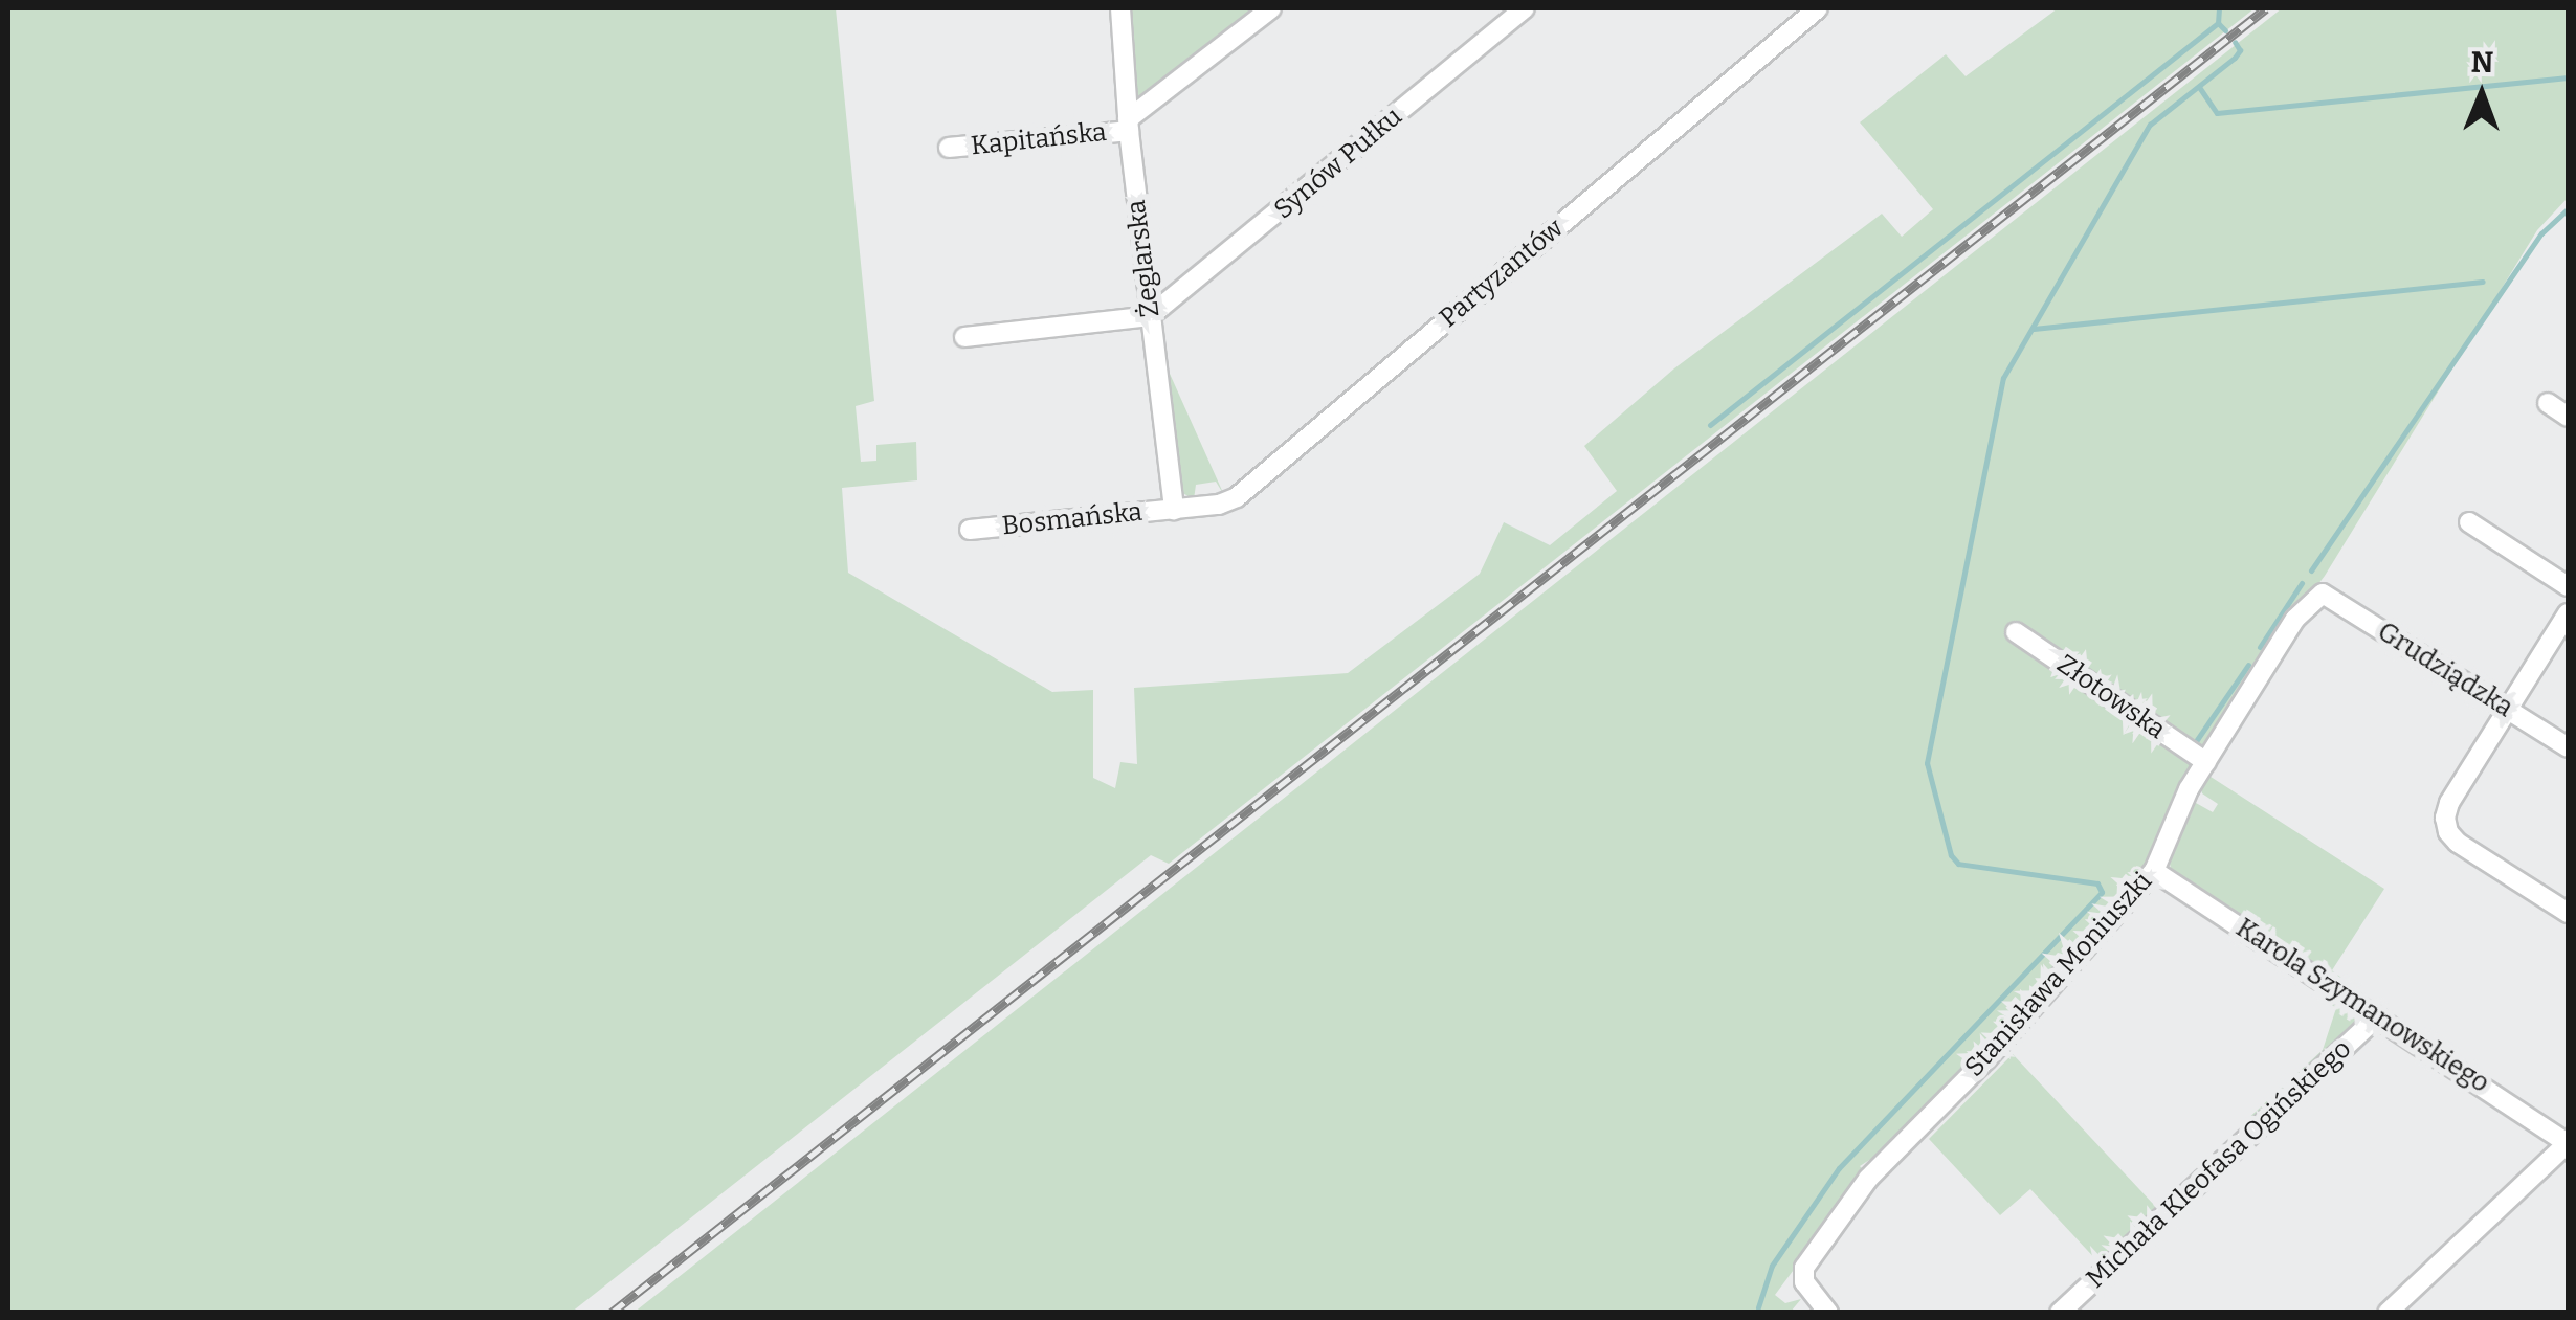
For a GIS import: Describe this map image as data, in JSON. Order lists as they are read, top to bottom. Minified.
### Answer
{"streets":{"street":["Kapitańska","Synów Pułku","Żeglarska","Partyzantów","Bosmańska","Grudziądzka","Złotowska","Stanisława Moniuszki","Karola Szymanowskiego","Michała Kleofasa Ogińskiego"]},"crossings":[["Kapitańska","Żeglarska"],["Synów Pułku","Żeglarska"],["Żeglarska","Partyzantów"],["Żeglarska","Bosmańska"],["Partyzantów","Bosmańska"],["Grudziądzka","Stanisława Moniuszki"],["Złotowska","Stanisława Moniuszki"],["Stanisława Moniuszki","Karola Szymanowskiego"],["Karola Szymanowskiego","Michała Kleofasa Ogińskiego"]],"north":"top"}
